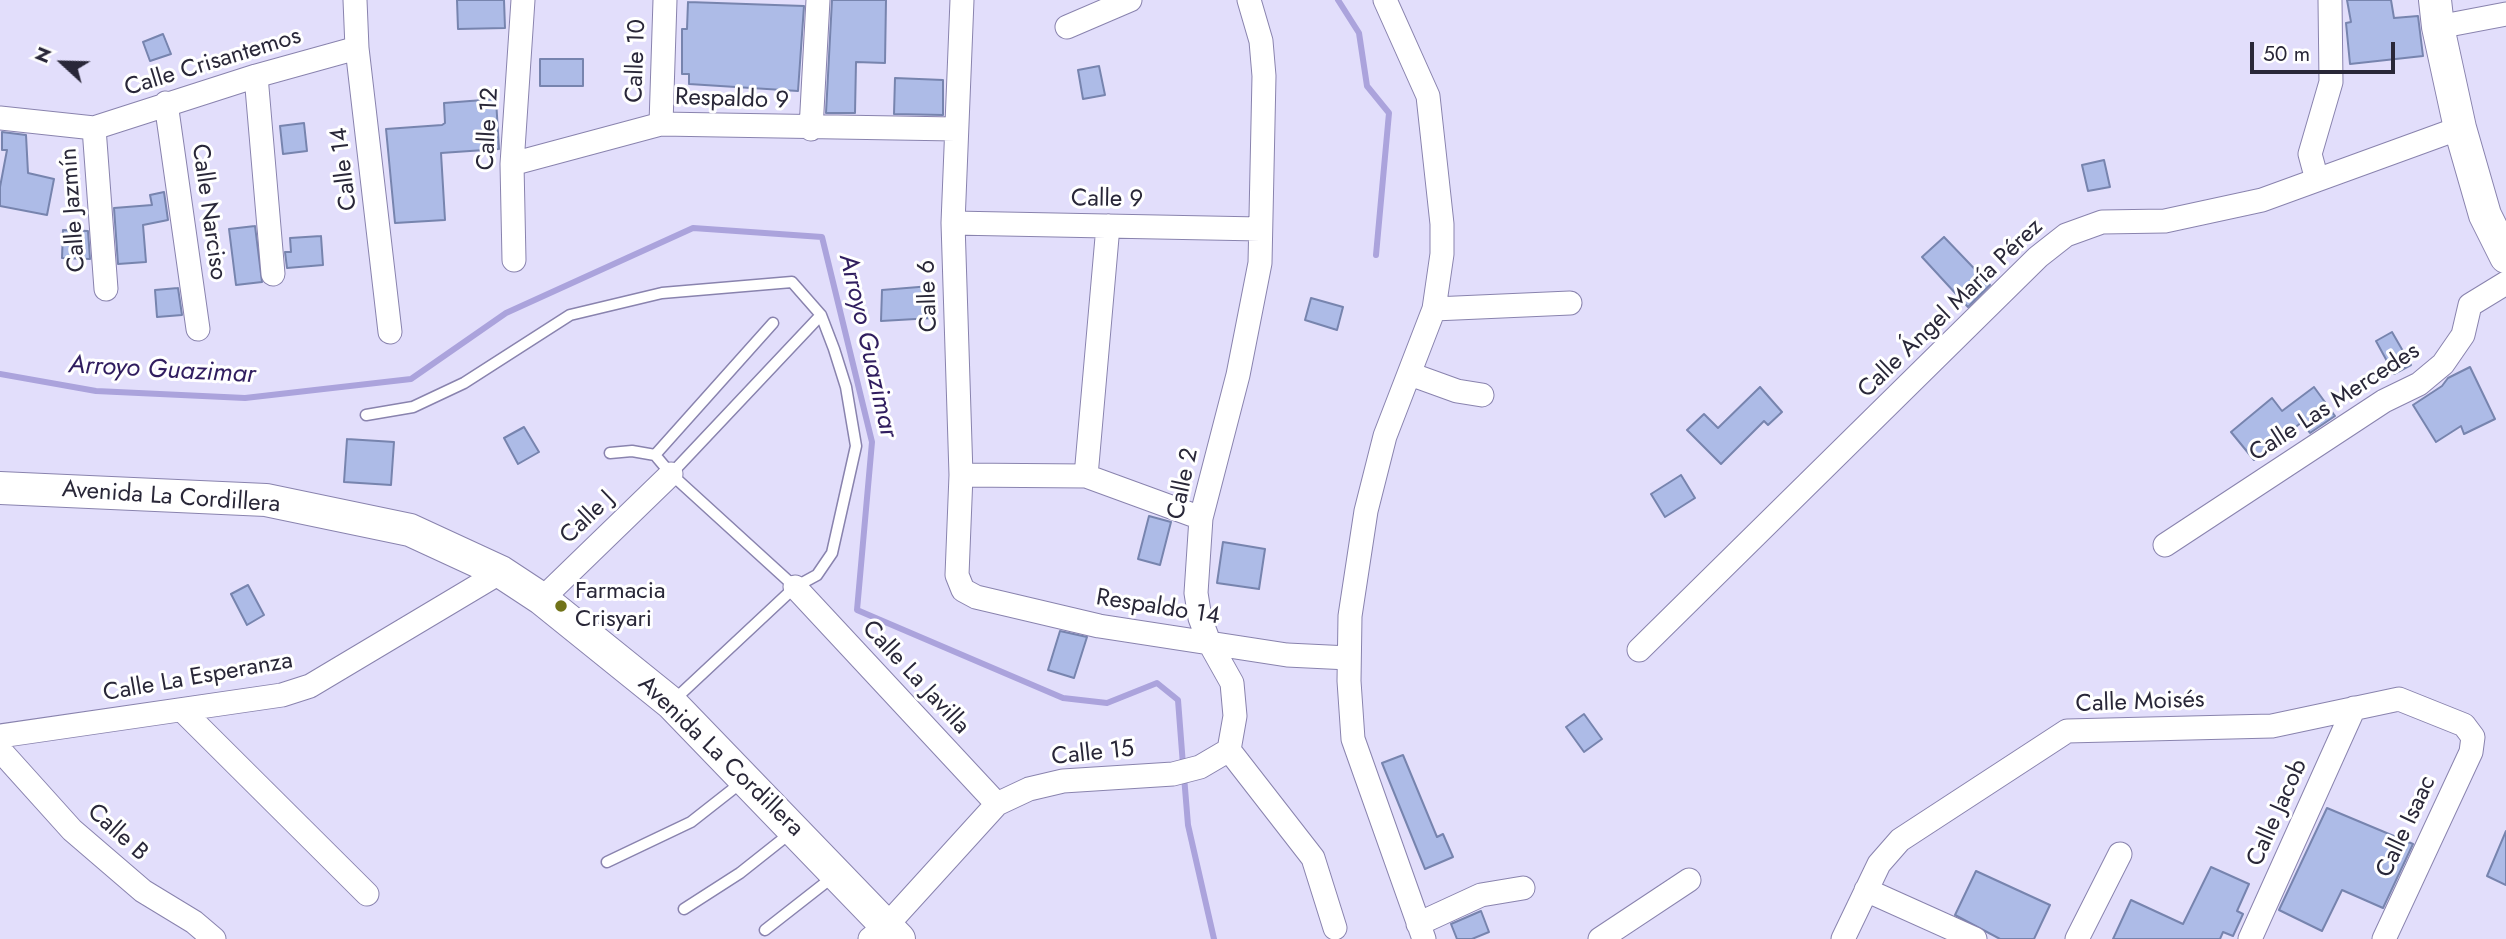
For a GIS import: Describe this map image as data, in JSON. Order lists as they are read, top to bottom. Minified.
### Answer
{"streets":{"main road":["Avenida La Cordillera"],"street":["Calle 10","Calle Crisantemos","Respaldo 9","Calle 12","Calle 14","Calle 9","Calle Jazmín","Calle Narciso","Calle 6","Calle Ángel María Pérez","Calle Las Mercedes","Calle 2","Calle J","Respaldo 14","Calle La Esperanza","Calle La Javilla","Calle Moisés","Calle 15","Calle Jacob","Calle Isaac","Calle B"]},"crossings":[["Calle 10","Respaldo 9"],["Calle Crisantemos","Calle 14"],["Calle Crisantemos","Calle Jazmín"],["Calle Crisantemos","Calle Narciso"],["Respaldo 9","Calle 12"],["Respaldo 9","Calle 6"],["Calle 9","Calle 6"],["Calle 9","Calle 2"],["Calle 6","Respaldo 14"],["Calle 2","Respaldo 14"],["Calle 2","Calle 15"],["Avenida La Cordillera","Calle J"],["Avenida La Cordillera","Calle La Esperanza"],["Avenida La Cordillera","Calle 15"],["Calle La Javilla","Calle 15"],["Calle Moisés","Calle Jacob"],["Calle Moisés","Calle Isaac"]],"water":["Arroyo Guazimar"],"places":["Farmacia Crisyari"],"scale_bar":"50 m","north":"left"}
